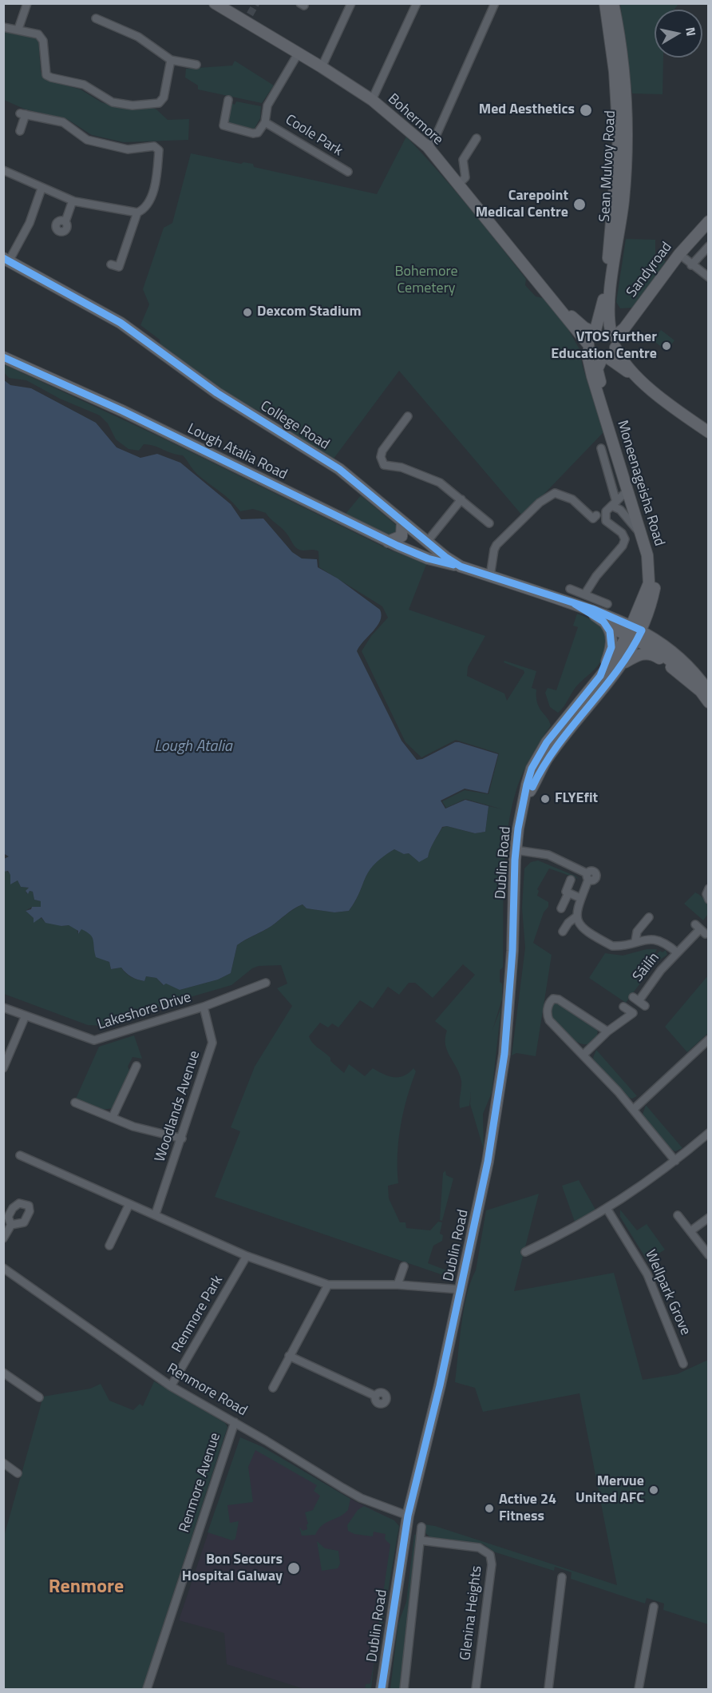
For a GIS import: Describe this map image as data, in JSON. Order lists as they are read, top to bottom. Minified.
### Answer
{"streets":{"main road":["Bohermore","Sean Mulvoy Road","Sandyroad","College Road","Lough Atalia Road","Moneenageisha Road","Dublin Road"],"street":["Coole Park","Sáilín","Lakeshore Drive","Woodlands Avenue","Wellpark Grove","Renmore Park","Renmore Road","Renmore Avenue","Glenina Heights"]},"crossings":[["Bohermore","Coole Park"],["Bohermore","Sean Mulvoy Road"],["Bohermore","Sandyroad"],["Bohermore","Moneenageisha Road"],["Sean Mulvoy Road","Sandyroad"],["Sean Mulvoy Road","Moneenageisha Road"],["Sandyroad","Moneenageisha Road"],["College Road","Lough Atalia Road"],["College Road","Moneenageisha Road"],["College Road","Dublin Road"],["Moneenageisha Road","Dublin Road"],["Dublin Road","Renmore Road"],["Lakeshore Drive","Woodlands Avenue"],["Renmore Park","Renmore Road"],["Renmore Road","Renmore Avenue"]],"districts":["Renmore"],"water":["Lough Atalia"],"parks":["Bohemore Cemetery"],"places":["Med Aesthetics","Carepoint Medical Centre","Dexcom Stadium","VTOS further Education Centre","FLYEfit","Mervue United AFC","Active 24 Fitness","Bon Secours Hospital Galway"],"north":"right"}
